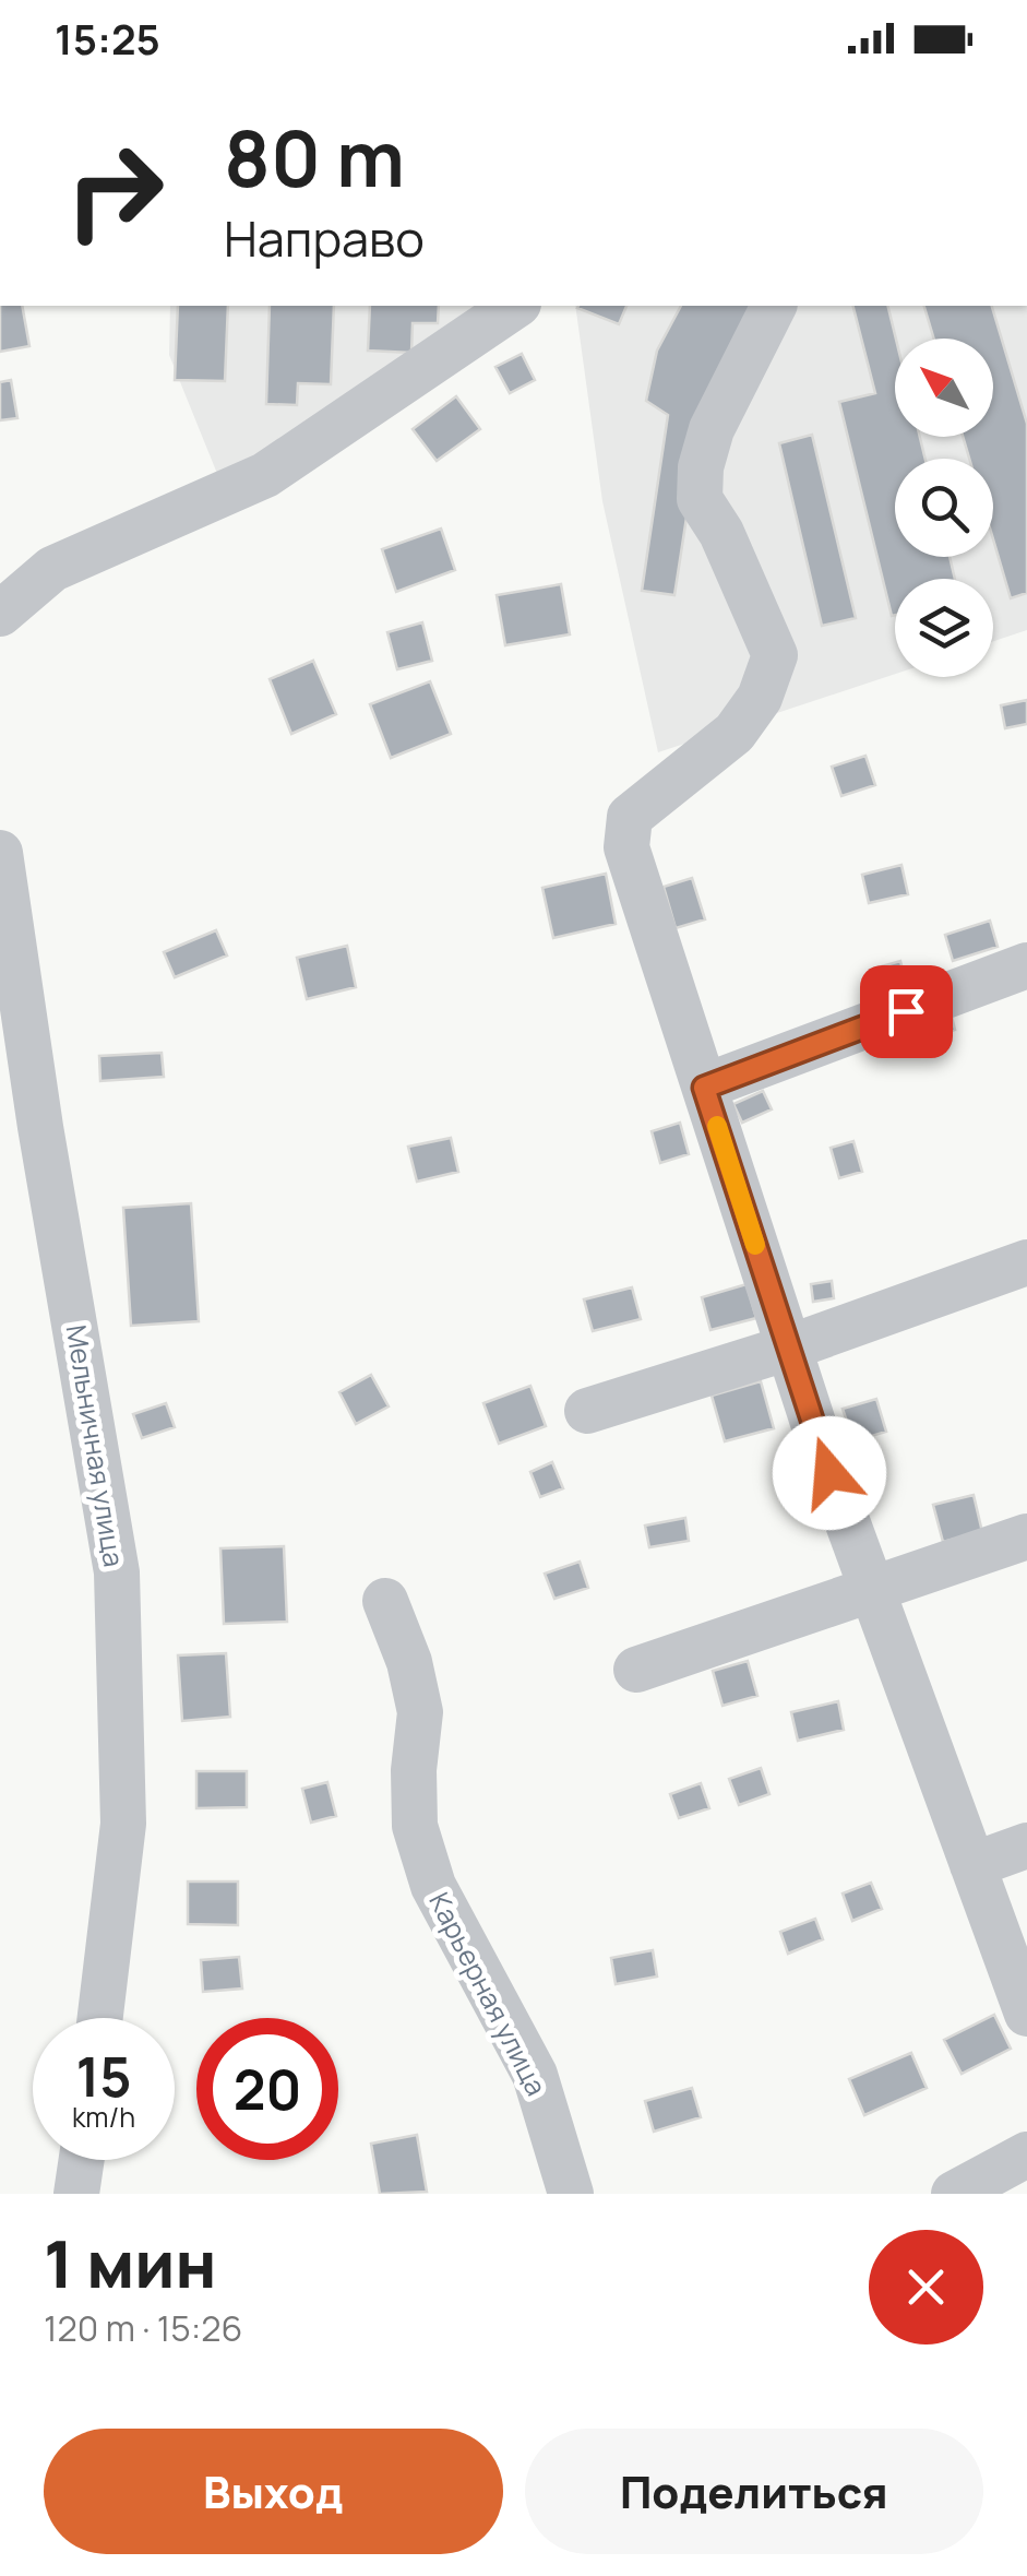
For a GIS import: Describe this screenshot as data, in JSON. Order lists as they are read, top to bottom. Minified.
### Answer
{"streets":{"street":["Мельничная улица","Карьерная улица"]},"north":"top left","page":{"status":"15:25","turn":["80 m","Направо"],"speed":"15 km/h","limit":"20","heading":["1 мин","120 m · 15:26"],"buttons":["Выход","Поделиться"]}}
